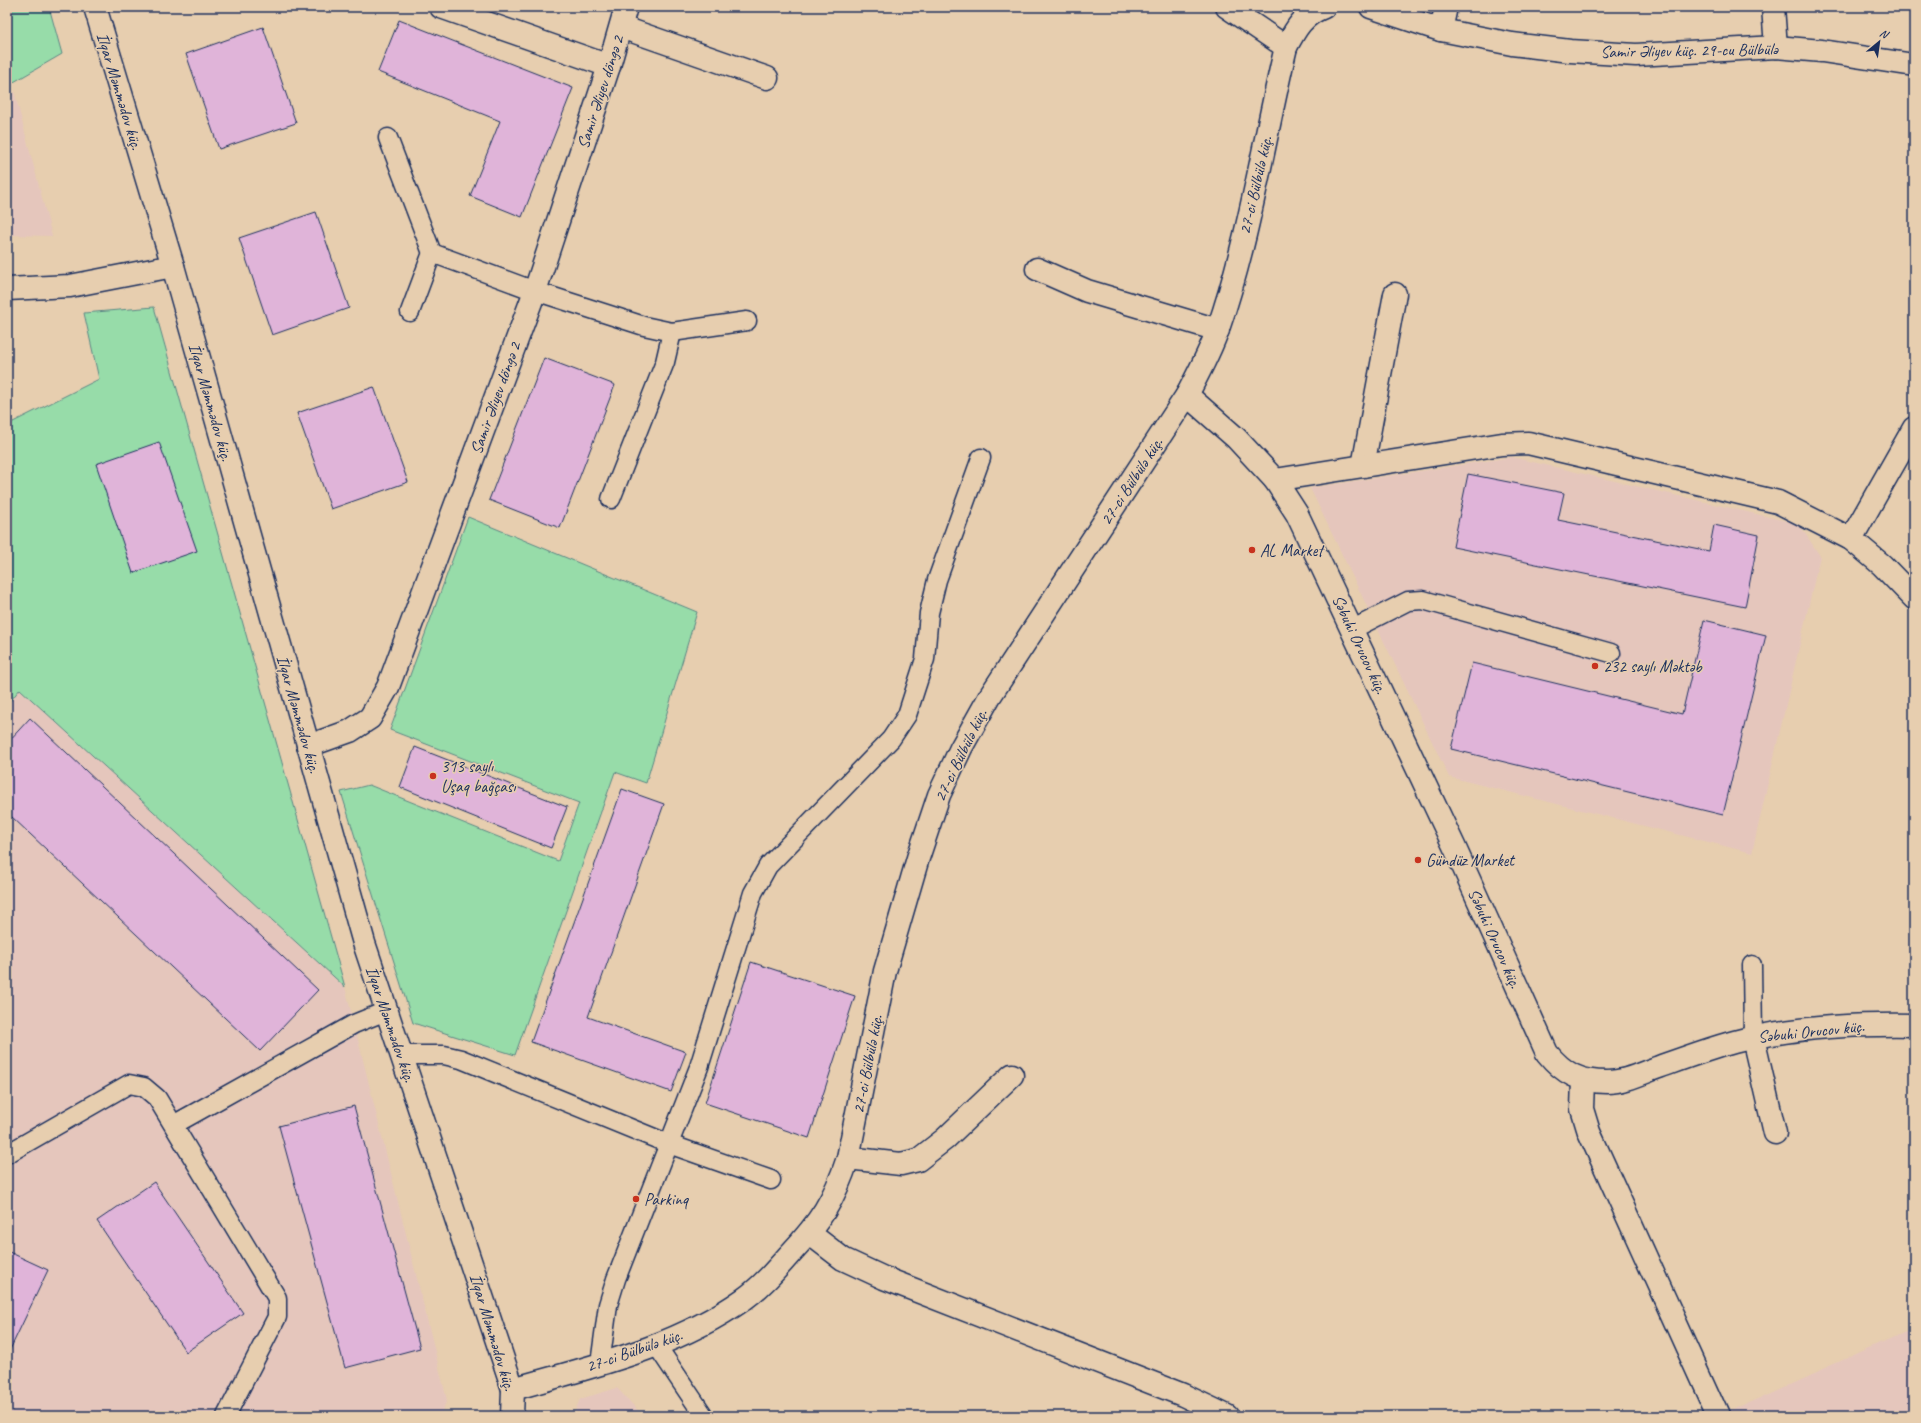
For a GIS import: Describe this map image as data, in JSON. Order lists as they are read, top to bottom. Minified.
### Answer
{"streets":{"street":["Samir Əliyev küç. 29-cu Bülbülə","İlqar Məmmədov küç.","Samir Əliyev döngə 2","27-ci Bülbülə küç.","Səbuhi Orucov küç."]},"crossings":[["İlqar Məmmədov küç.","Samir Əliyev döngə 2"],["İlqar Məmmədov küç.","27-ci Bülbülə küç."],["27-ci Bülbülə küç.","Səbuhi Orucov küç."]],"places":["AL Market","232 saylı Məktəb","313 saylı Uşaq bağçası","Gündüz Market","Parkinq"],"north":"top right"}
